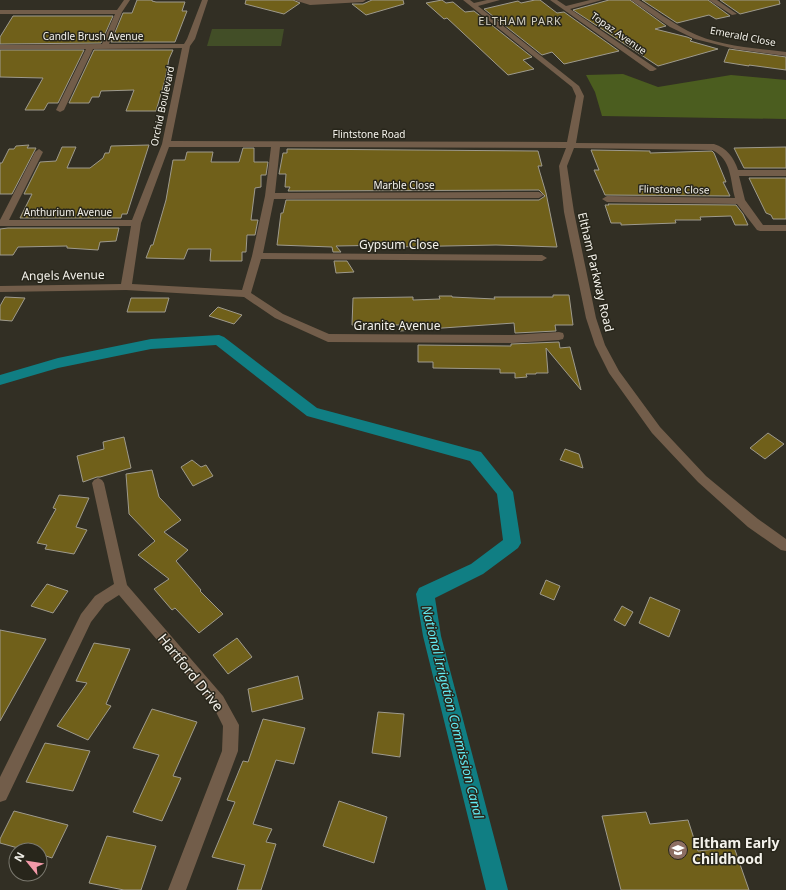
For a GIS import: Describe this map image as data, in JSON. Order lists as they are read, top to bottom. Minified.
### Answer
{"streets":{"street":["Topaz Avenue","Candle Brush Avenue","Emerald Close","Orchid Boulevard","Flintstone Road","Marble Close","Flinstone Close","Anthurium Avenue","Gypsum Close","Eltham Parkway Road","Angels Avenue","Granite Avenue","Hartford Drive"]},"crossings":[["Candle Brush Avenue","Orchid Boulevard"],["Orchid Boulevard","Flintstone Road"],["Orchid Boulevard","Anthurium Avenue"],["Orchid Boulevard","Angels Avenue"],["Flintstone Road","Eltham Parkway Road"]],"districts":["ELTHAM PARK"],"water":["National Irrigation Commission Canal"],"places":{"school or university":["Eltham Early Childhood"]},"north":"top left"}
